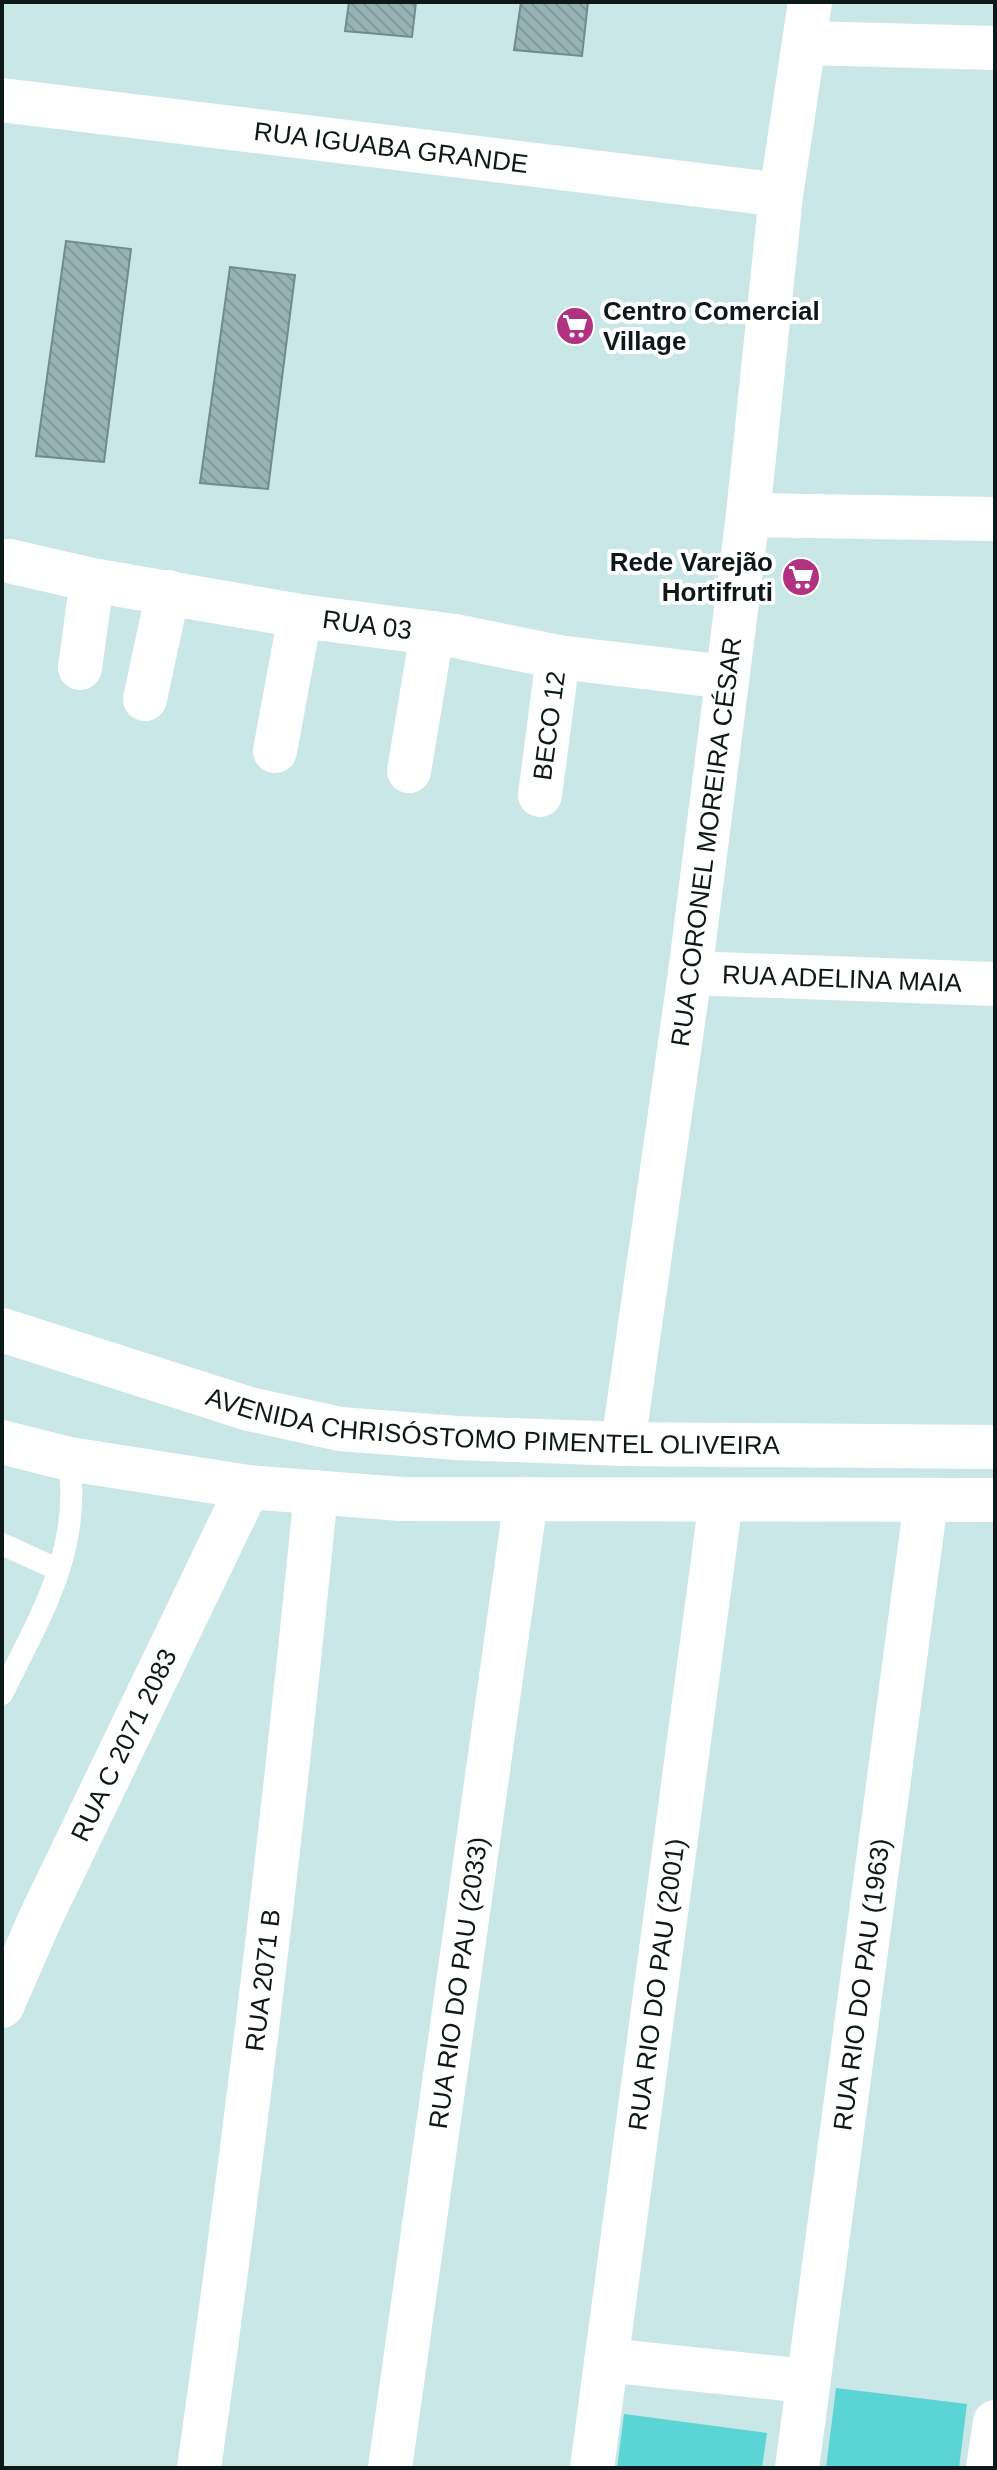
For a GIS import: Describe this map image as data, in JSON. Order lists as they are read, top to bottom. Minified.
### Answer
{"streets":{"street":["RUA IGUABA GRANDE","RUA 03","BECO 12","RUA CORONEL MOREIRA CÉSAR","RUA ADELINA MAIA","AVENIDA CHRISÓSTOMO PIMENTEL OLIVEIRA","RUA C 2071 2083","RUA 2071 B","RUA RIO DO PAU (2033)","RUA RIO DO PAU (2001)","RUA RIO DO PAU (1963)"]},"crossings":[["RUA IGUABA GRANDE","RUA CORONEL MOREIRA CÉSAR"],["RUA 03","BECO 12"],["RUA 03","RUA CORONEL MOREIRA CÉSAR"],["RUA CORONEL MOREIRA CÉSAR","RUA ADELINA MAIA"],["RUA CORONEL MOREIRA CÉSAR","AVENIDA CHRISÓSTOMO PIMENTEL OLIVEIRA"]],"places":{"supermarket":["Centro Comercial Village","Rede Varejão Hortifruti"]}}
